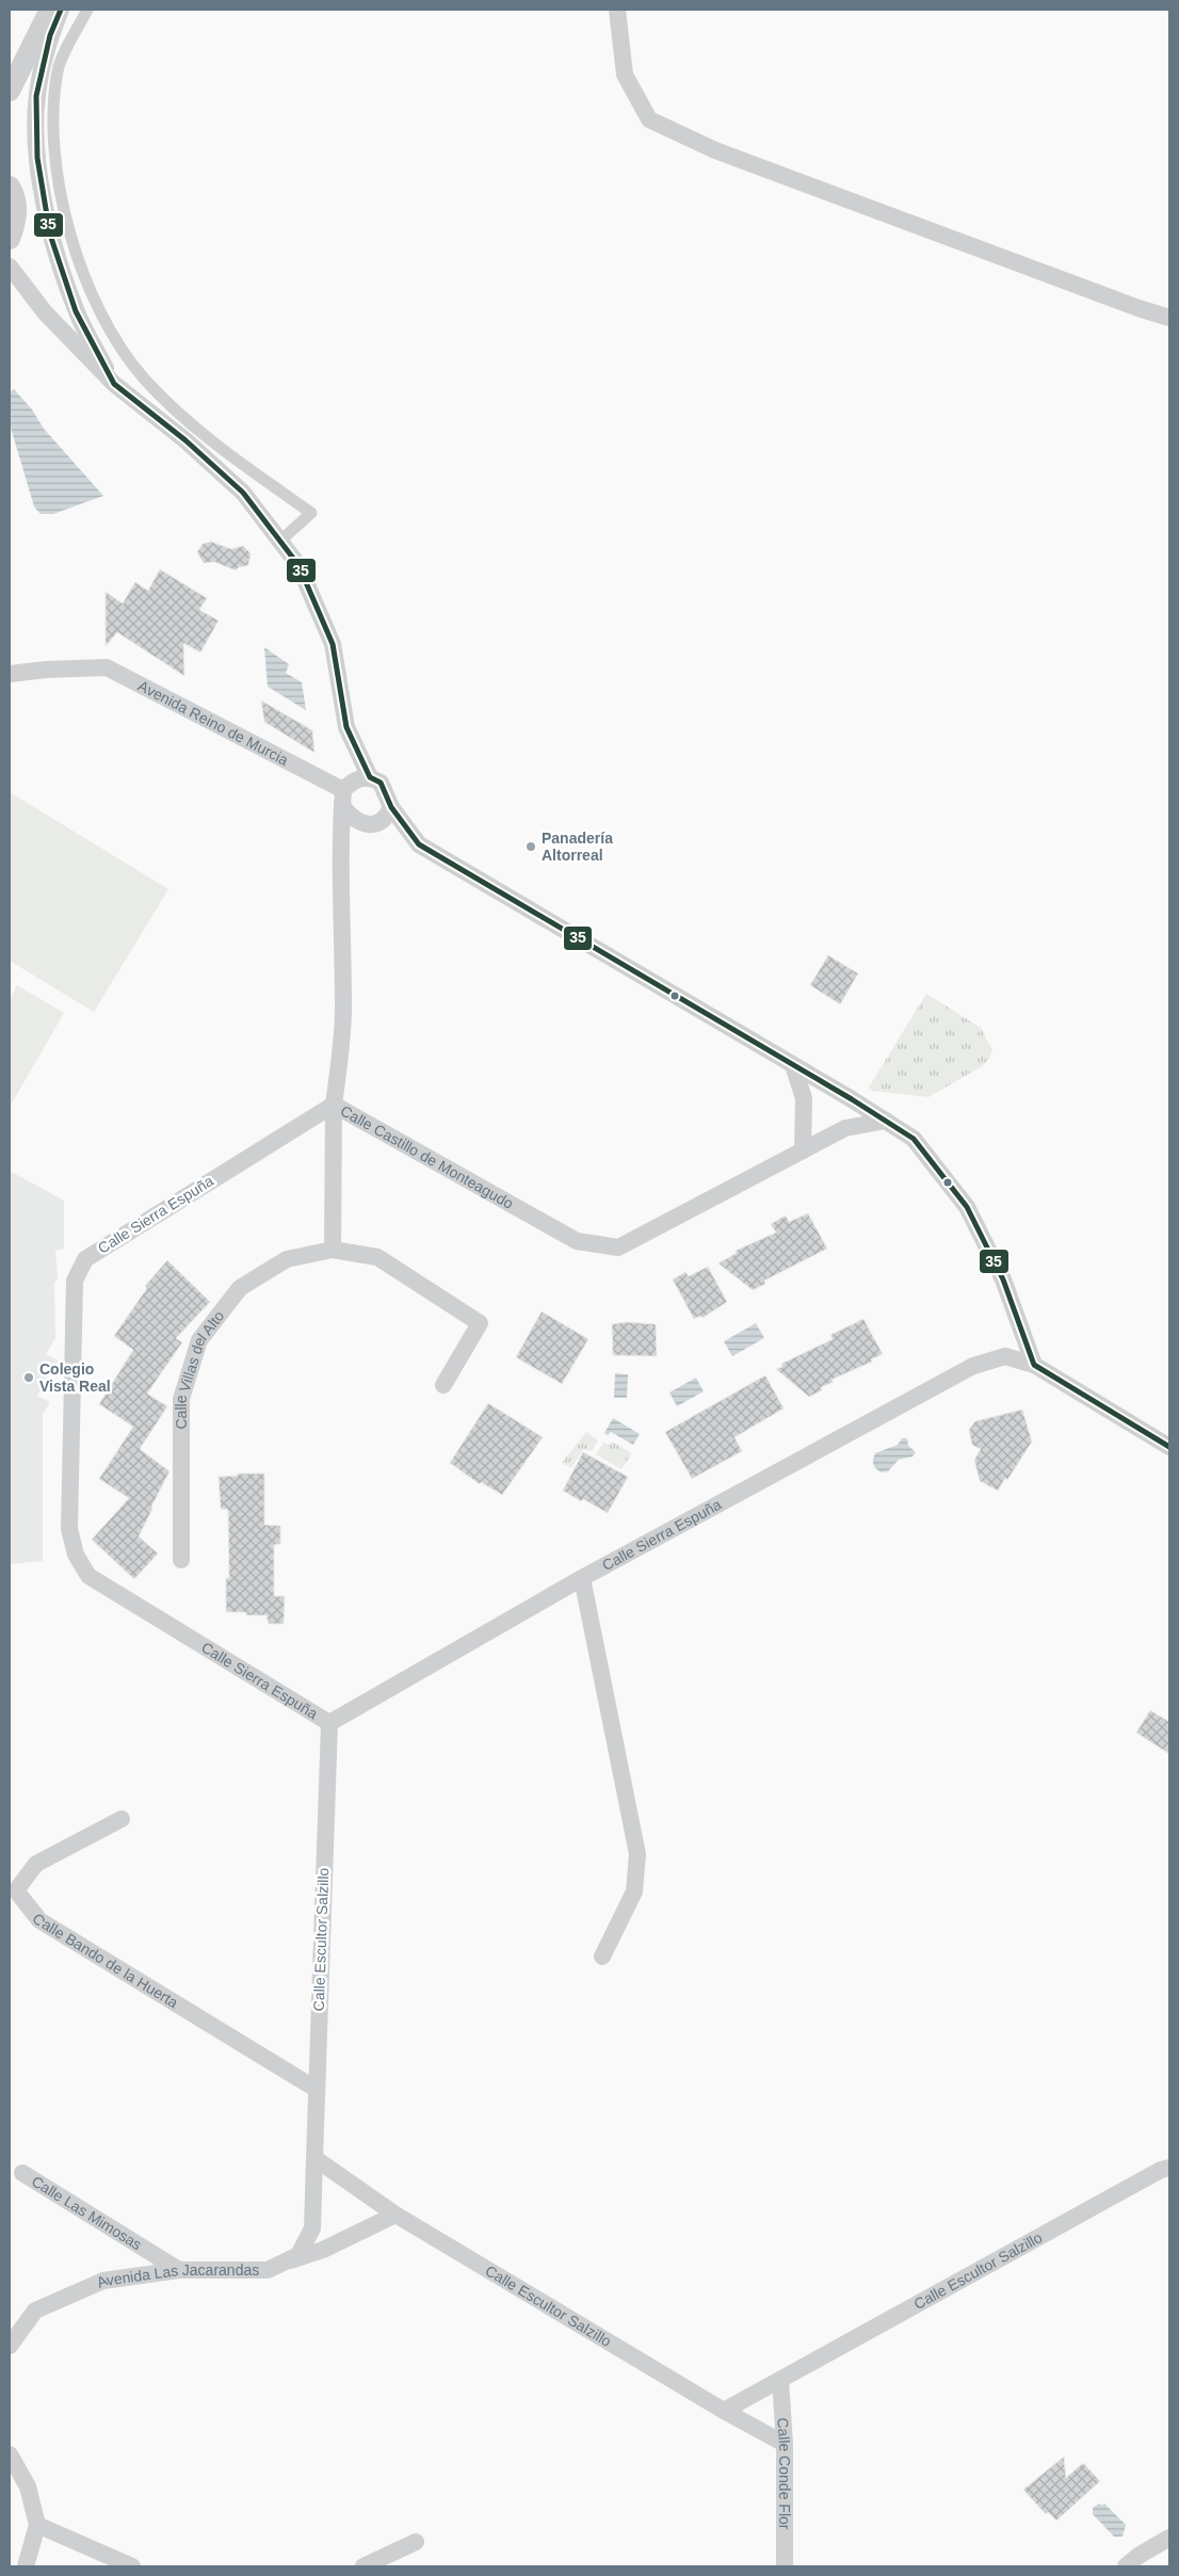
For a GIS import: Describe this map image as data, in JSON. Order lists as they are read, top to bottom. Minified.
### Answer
{"streets":{"street":["Avenida Reino de Murcia","Calle Castillo de Monteagudo","Calle Sierra Espuña","Calle Villas del Alto","Calle Escultor Salzillo","Calle Bando de la Huerta","Calle Las Mimosas","Avenida Las Jacarandas","Calle Conde Flor"]},"crossings":[["Avenida Reino de Murcia","Calle Castillo de Monteagudo"],["Avenida Reino de Murcia","Calle Sierra Espuña"],["Calle Castillo de Monteagudo","Calle Sierra Espuña"],["Calle Sierra Espuña","Calle Escultor Salzillo"],["Calle Escultor Salzillo","Calle Bando de la Huerta"],["Calle Escultor Salzillo","Avenida Las Jacarandas"],["Calle Escultor Salzillo","Calle Conde Flor"],["Calle Las Mimosas","Avenida Las Jacarandas"]],"places":["Panadería Altorreal","Colegio Vista Real"],"lines":["transit line 35"]}
